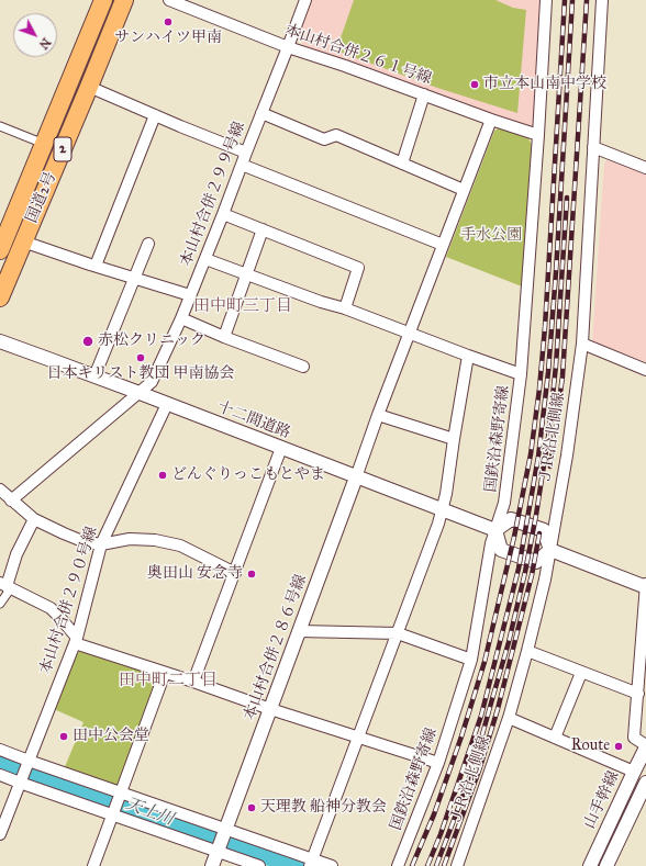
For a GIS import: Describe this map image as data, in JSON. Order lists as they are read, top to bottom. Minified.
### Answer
{"streets":{"highway":["2","国道2号"],"street":["本山村合併２６１号線","本山村合併２９９号線","十二間道路","ＪＲ沿北側線","国鉄沿森野寄線","本山村合併２９０号線","本山村合併２８６号線","山手幹線"]},"crossings":[["本山村合併２６１号線","本山村合併２９９号線"],["本山村合併２６１号線","国鉄沿森野寄線"],["本山村合併２９９号線","十二間道路"],["十二間道路","国鉄沿森野寄線"],["十二間道路","本山村合併２９０号線"],["十二間道路","本山村合併２８６号線"]],"districts":["田中町三丁目","田中町二丁目"],"water":["天上川"],"parks":["手水公園"],"places":["サンハイツ甲南","市立本山南中学校","赤松クリニック","日本キリスト教団 甲南協会","どんぐりっこもとやま","奥田山 安念寺","田中公会堂","Route","天理教 船神分教会"],"north":"bottom right"}
